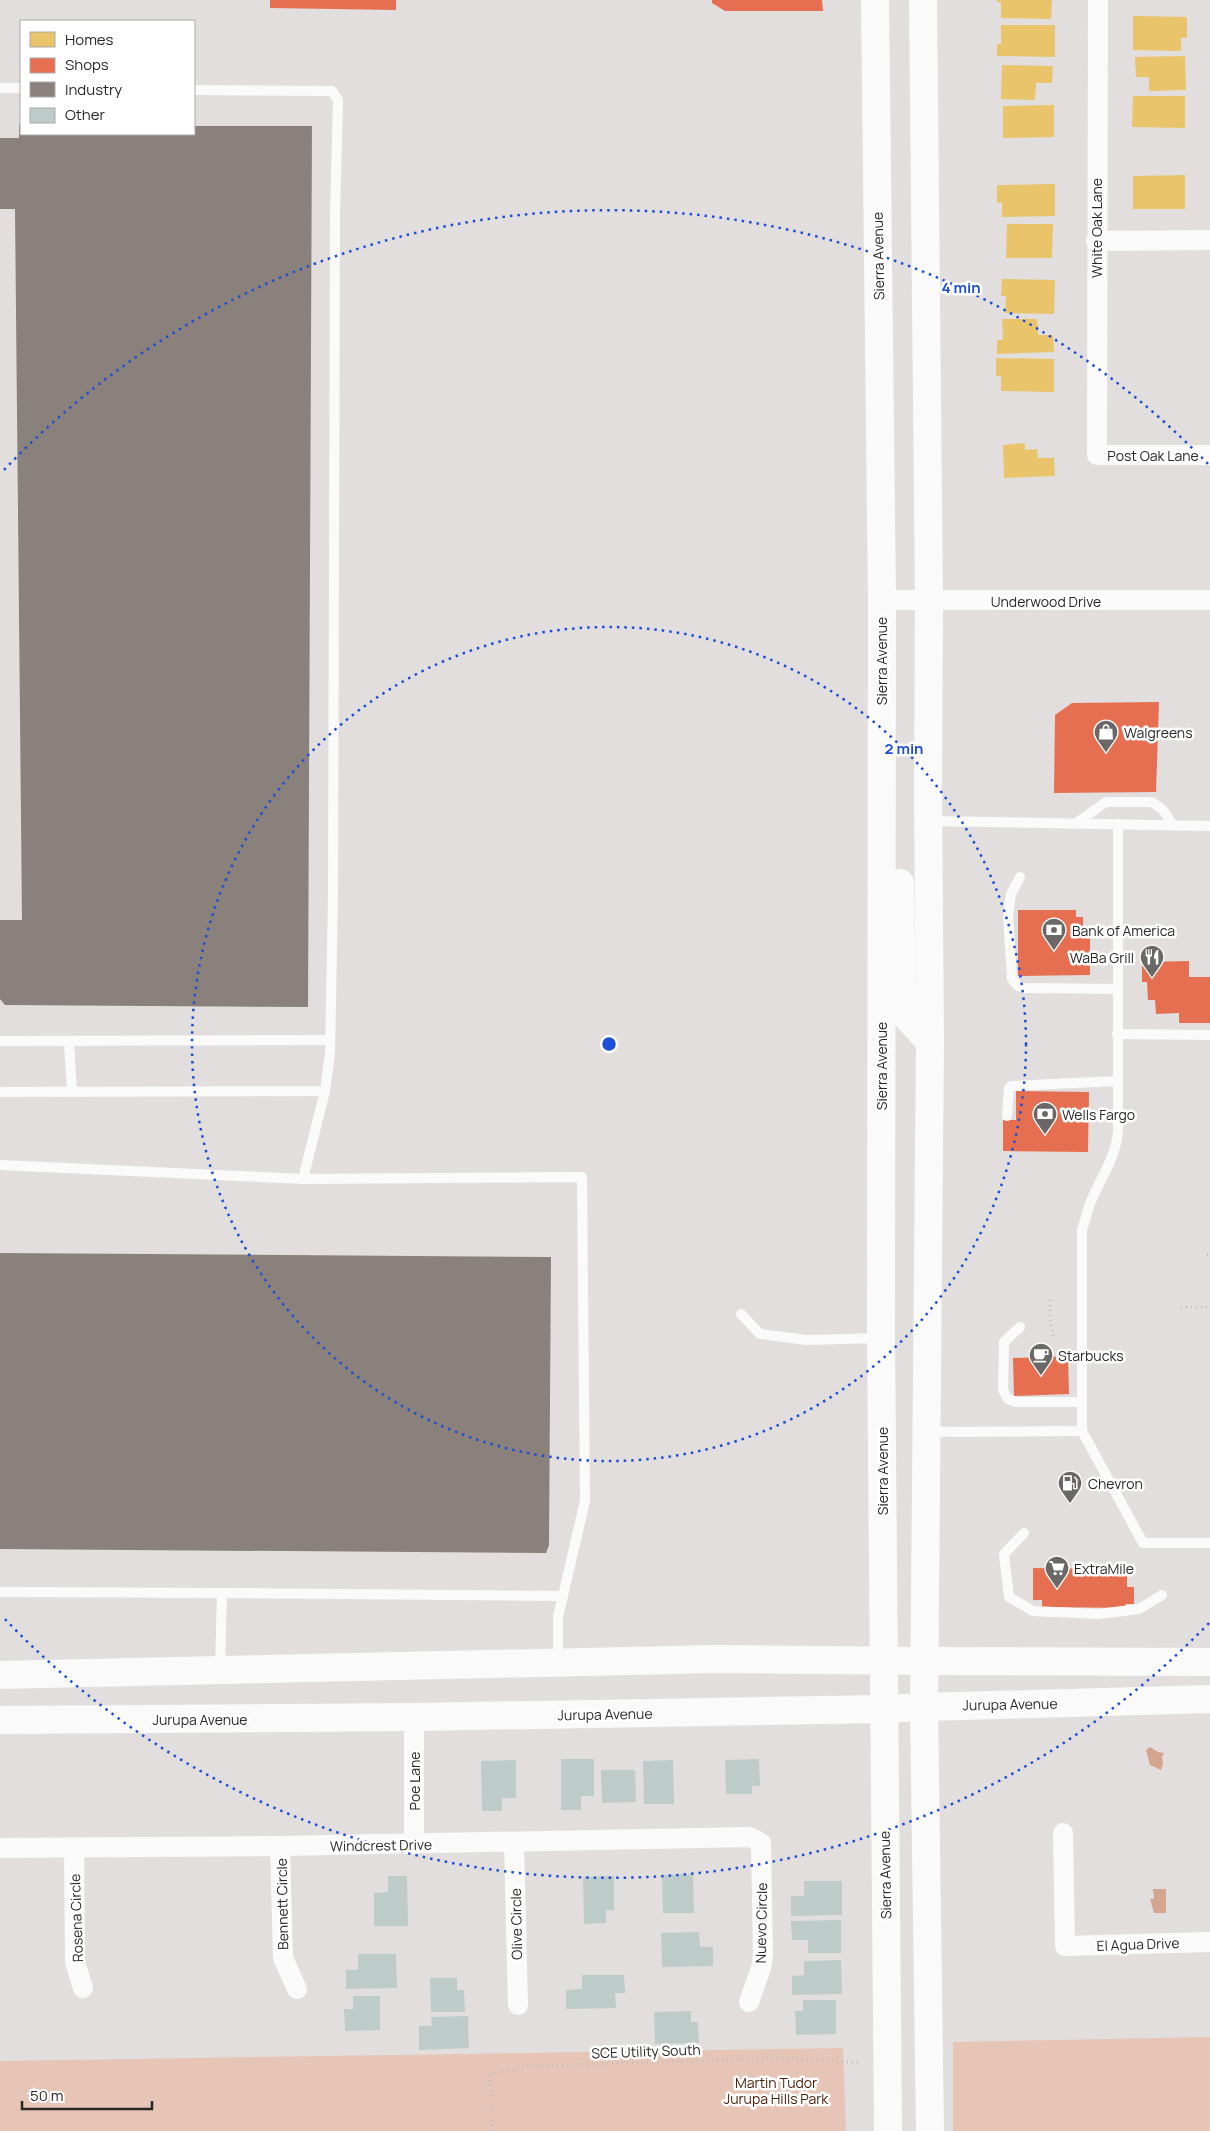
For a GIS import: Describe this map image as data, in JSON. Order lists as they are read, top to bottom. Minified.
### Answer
{"streets":{"main road":["Sierra Avenue","Jurupa Avenue"],"street":["White Oak Lane","Post Oak Lane","Underwood Drive","Poe Lane","Windcrest Drive","Bennett Circle","Rosena Circle","Nuevo Circle","Olive Circle","El Agua Drive"],"path":["SCE Utility South"]},"crossings":[["White Oak Lane","Post Oak Lane"],["Sierra Avenue","Underwood Drive"],["Sierra Avenue","Jurupa Avenue"],["Jurupa Avenue","Poe Lane"],["Poe Lane","Windcrest Drive"],["Windcrest Drive","Bennett Circle"],["Windcrest Drive","Rosena Circle"],["Windcrest Drive","Nuevo Circle"],["Windcrest Drive","Olive Circle"]],"parks":["Martin Tudor Jurupa Hills Park"],"places":{"shop":["Walgreens"],"bank":["Bank of America","Wells Fargo"],"restaurant":["WaBa Grill"],"cafe":["Starbucks"],"fuel station":["Chevron"],"supermarket":["ExtraMile"]},"legend":["Homes","Shops","Industry","Other"],"scale_bar":"50 m","rings":["4 min","2 min"]}
